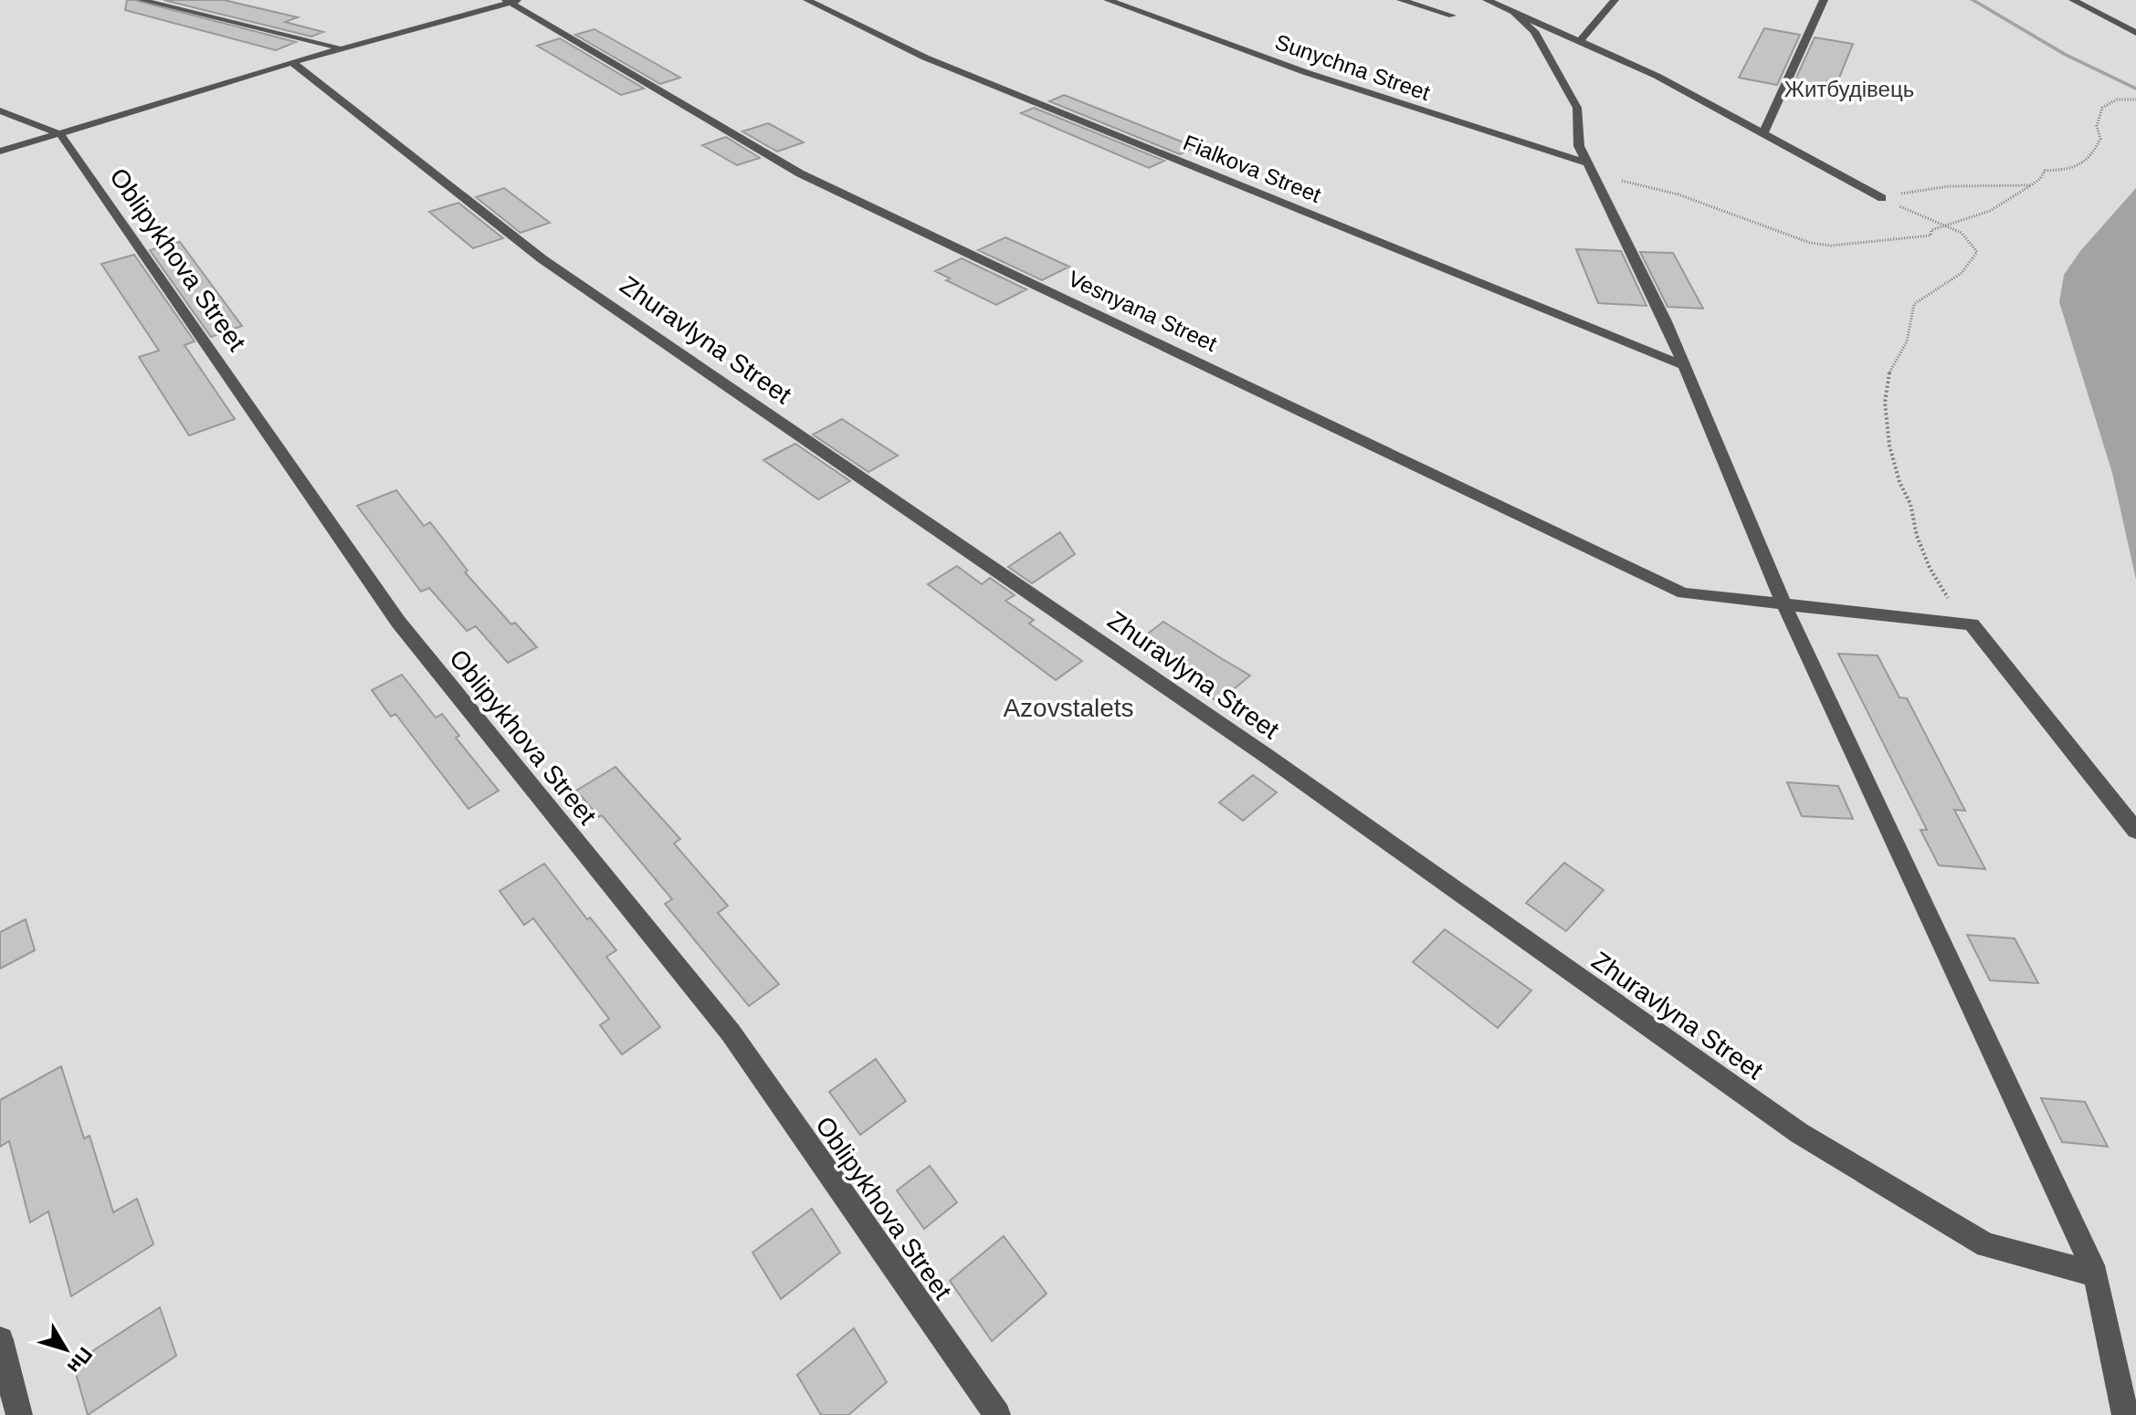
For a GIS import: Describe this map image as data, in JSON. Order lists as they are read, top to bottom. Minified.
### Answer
{"streets":{"street":["Sunychna Street","Fialkova Street","Oblipykhova Street","Vesnyana Street","Zhuravlyna Street"]},"parks":["Житбудівець","Azovstalets"],"north":"bottom right"}
